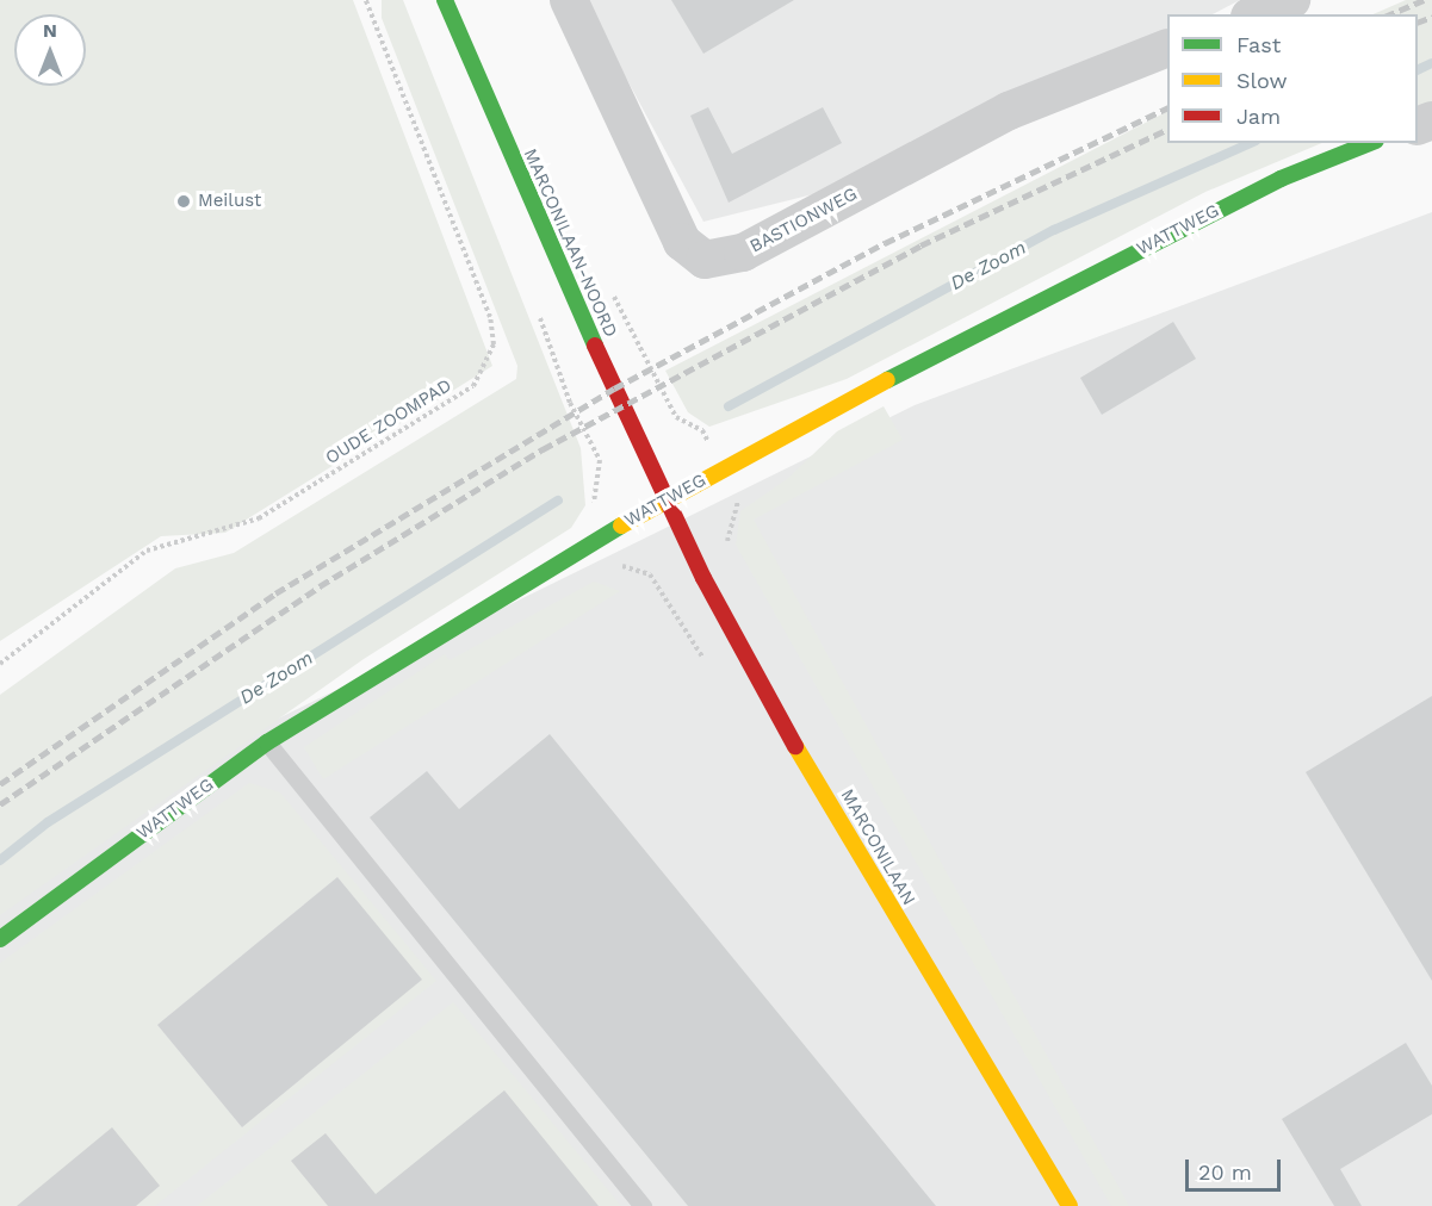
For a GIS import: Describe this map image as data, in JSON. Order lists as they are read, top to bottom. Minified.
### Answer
{"streets":{"street":["BASTIONWEG","WATTWEG","MARCONILAAN-NOORD","MARCONILAAN"],"path":["OUDE ZOOMPAD"]},"crossings":[["WATTWEG","MARCONILAAN-NOORD"],["WATTWEG","MARCONILAAN"],["MARCONILAAN-NOORD","MARCONILAAN"]],"water":["De Zoom"],"places":["Meilust"],"legend":["Fast","Slow","Jam"],"scale_bar":"20 m","north":"top"}
